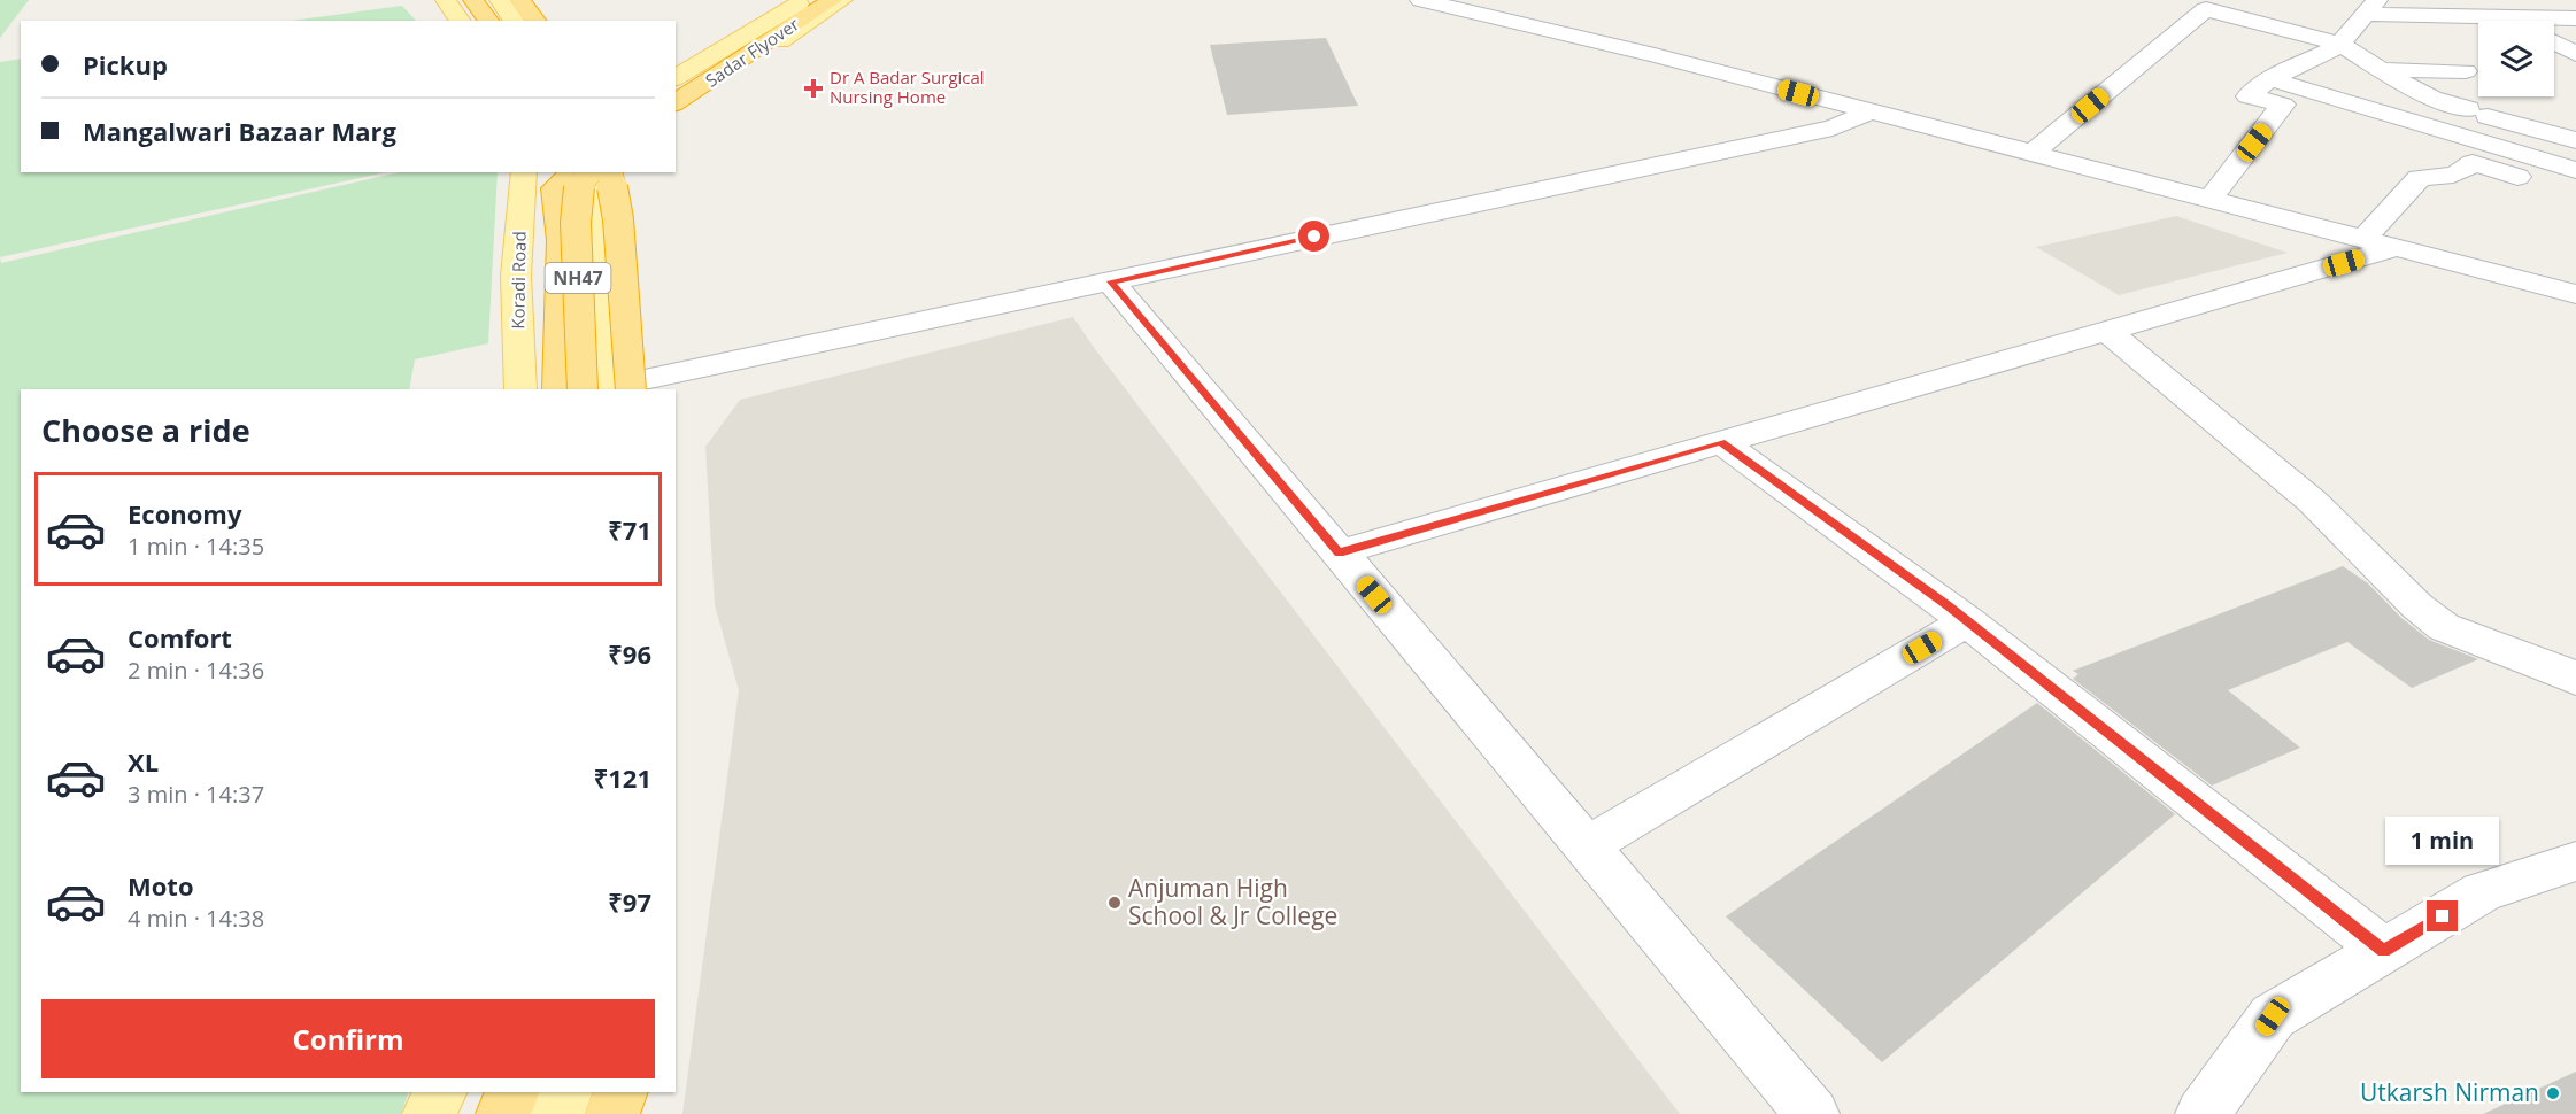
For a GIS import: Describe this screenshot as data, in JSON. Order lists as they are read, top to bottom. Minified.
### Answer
{"streets":{"highway":["Sadar Flyover"],"main road":["Koradi Road"]},"places":{"health":["Dr A Badar Surgical Nursing Home"],"other":["Anjuman High School & Jr College","Utkarsh Nirman"]},"page":{"banner":["Pickup","Mangalwari Bazaar Marg"],"heading":"Choose a ride","list":[{"name":"Economy","note":"1 min · 14:35","value":"₹71"},{"name":"Comfort","note":"2 min · 14:36","value":"₹96"},{"name":"XL","note":"3 min · 14:37","value":"₹121"},{"name":"Moto","note":"4 min · 14:38","value":"₹97"}],"bubble":"1 min","buttons":"Confirm"}}
